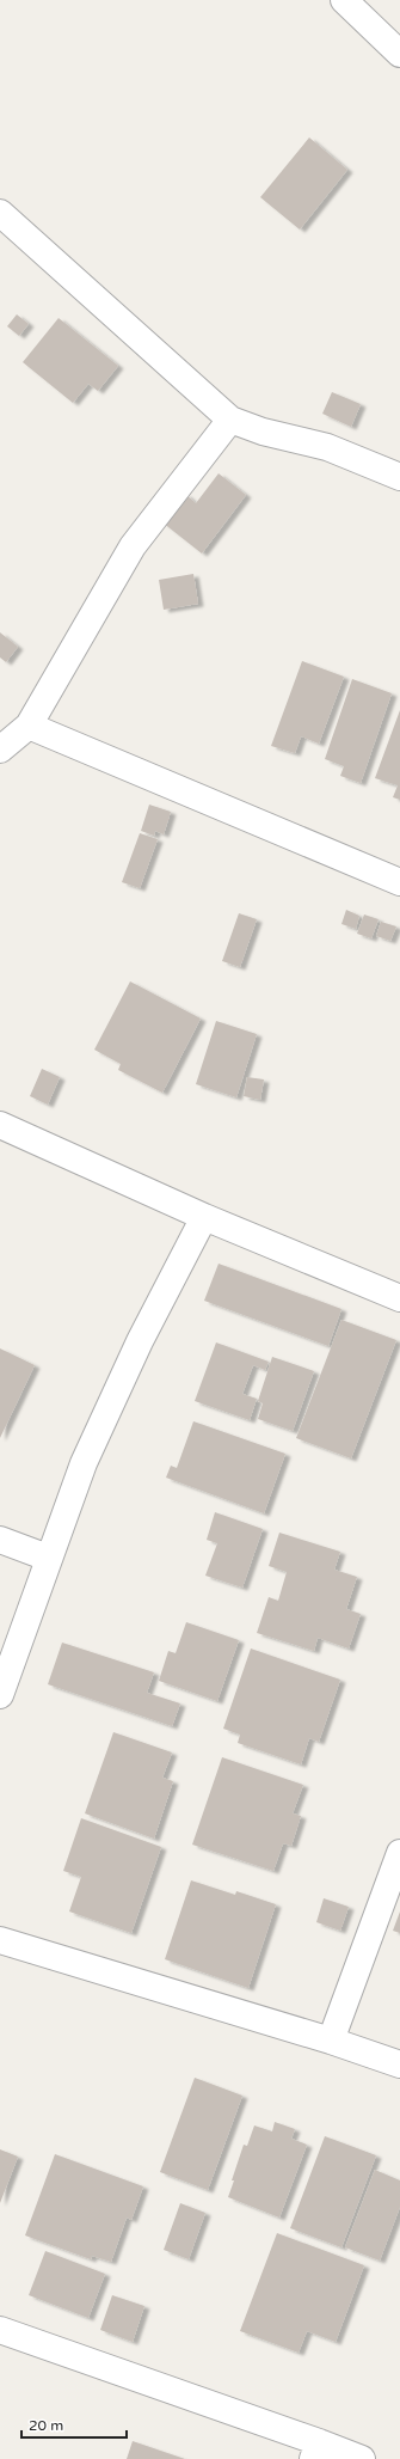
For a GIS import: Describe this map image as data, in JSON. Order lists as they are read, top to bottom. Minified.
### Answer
{"scale_bar":"20 m"}
